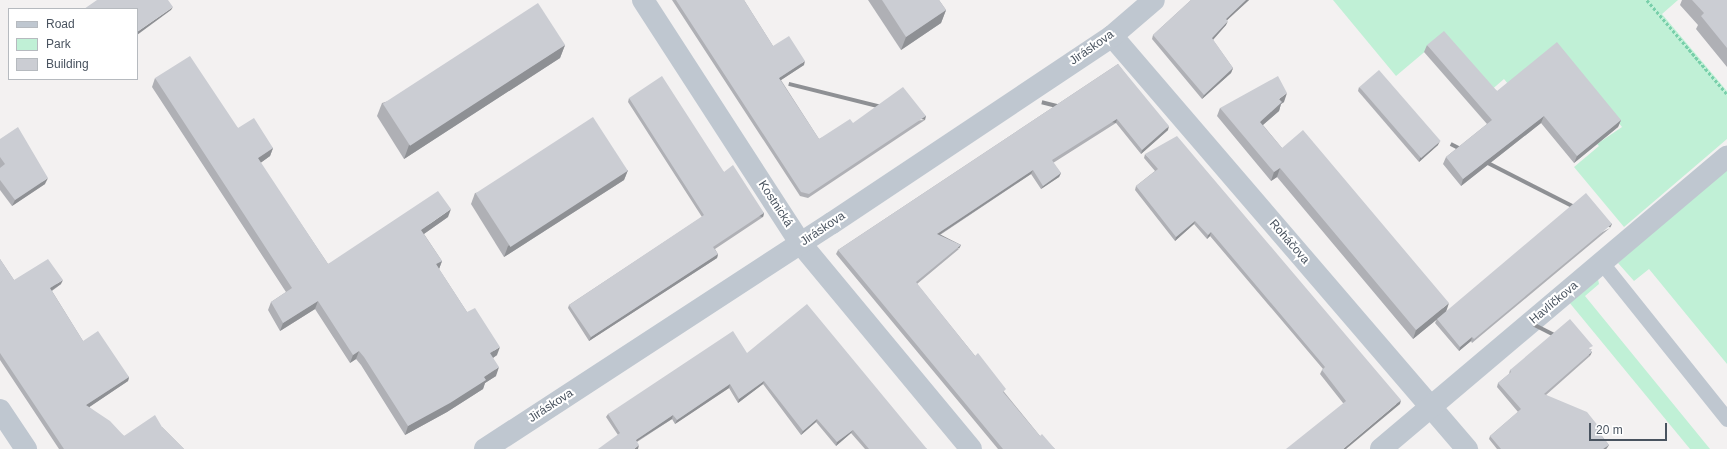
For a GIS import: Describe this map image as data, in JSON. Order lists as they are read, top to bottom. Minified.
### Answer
{"streets":{"street":["Jiráskova","Kostnická","Roháčova","Havlíčkova"]},"crossings":[["Jiráskova","Kostnická"],["Jiráskova","Roháčova"],["Roháčova","Havlíčkova"]],"legend":["Road","Park","Building"],"scale_bar":"20 m"}
